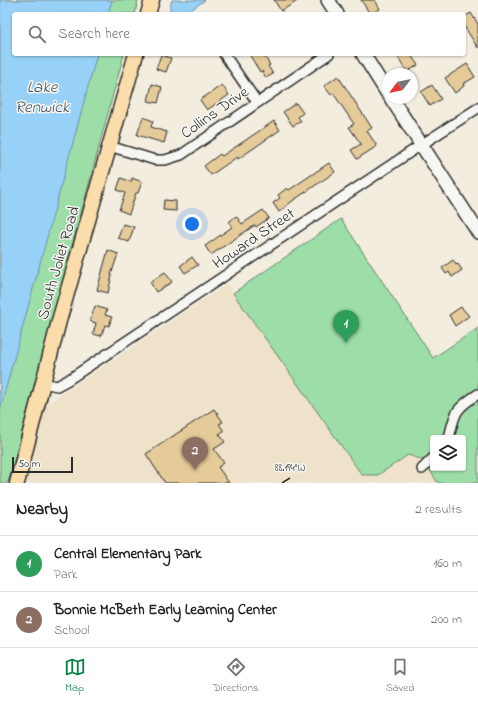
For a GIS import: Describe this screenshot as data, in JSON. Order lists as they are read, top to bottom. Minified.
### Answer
{"streets":{"main road":["South Joliet Road"],"street":["Collins Drive","Howard Street"]},"crossings":[["Collins Drive","South Joliet Road"],["Howard Street","South Joliet Road"]],"water":["Lake Renwick"],"scale_bar":"50 m","north":"bottom left","page":{"search":"Search here","pins":["1","2"],"scale":"50 m","heading":["Nearby","2 results"],"list":[{"mark":"1","name":"Central Elementary Park","note":"Park","value":"160 m"},{"mark":"2","name":"Bonnie McBeth Early Learning Center","note":"School","value":"200 m"}],"nav":["Map","Directions","Saved"]},"coordinates":["88.194°W"]}
